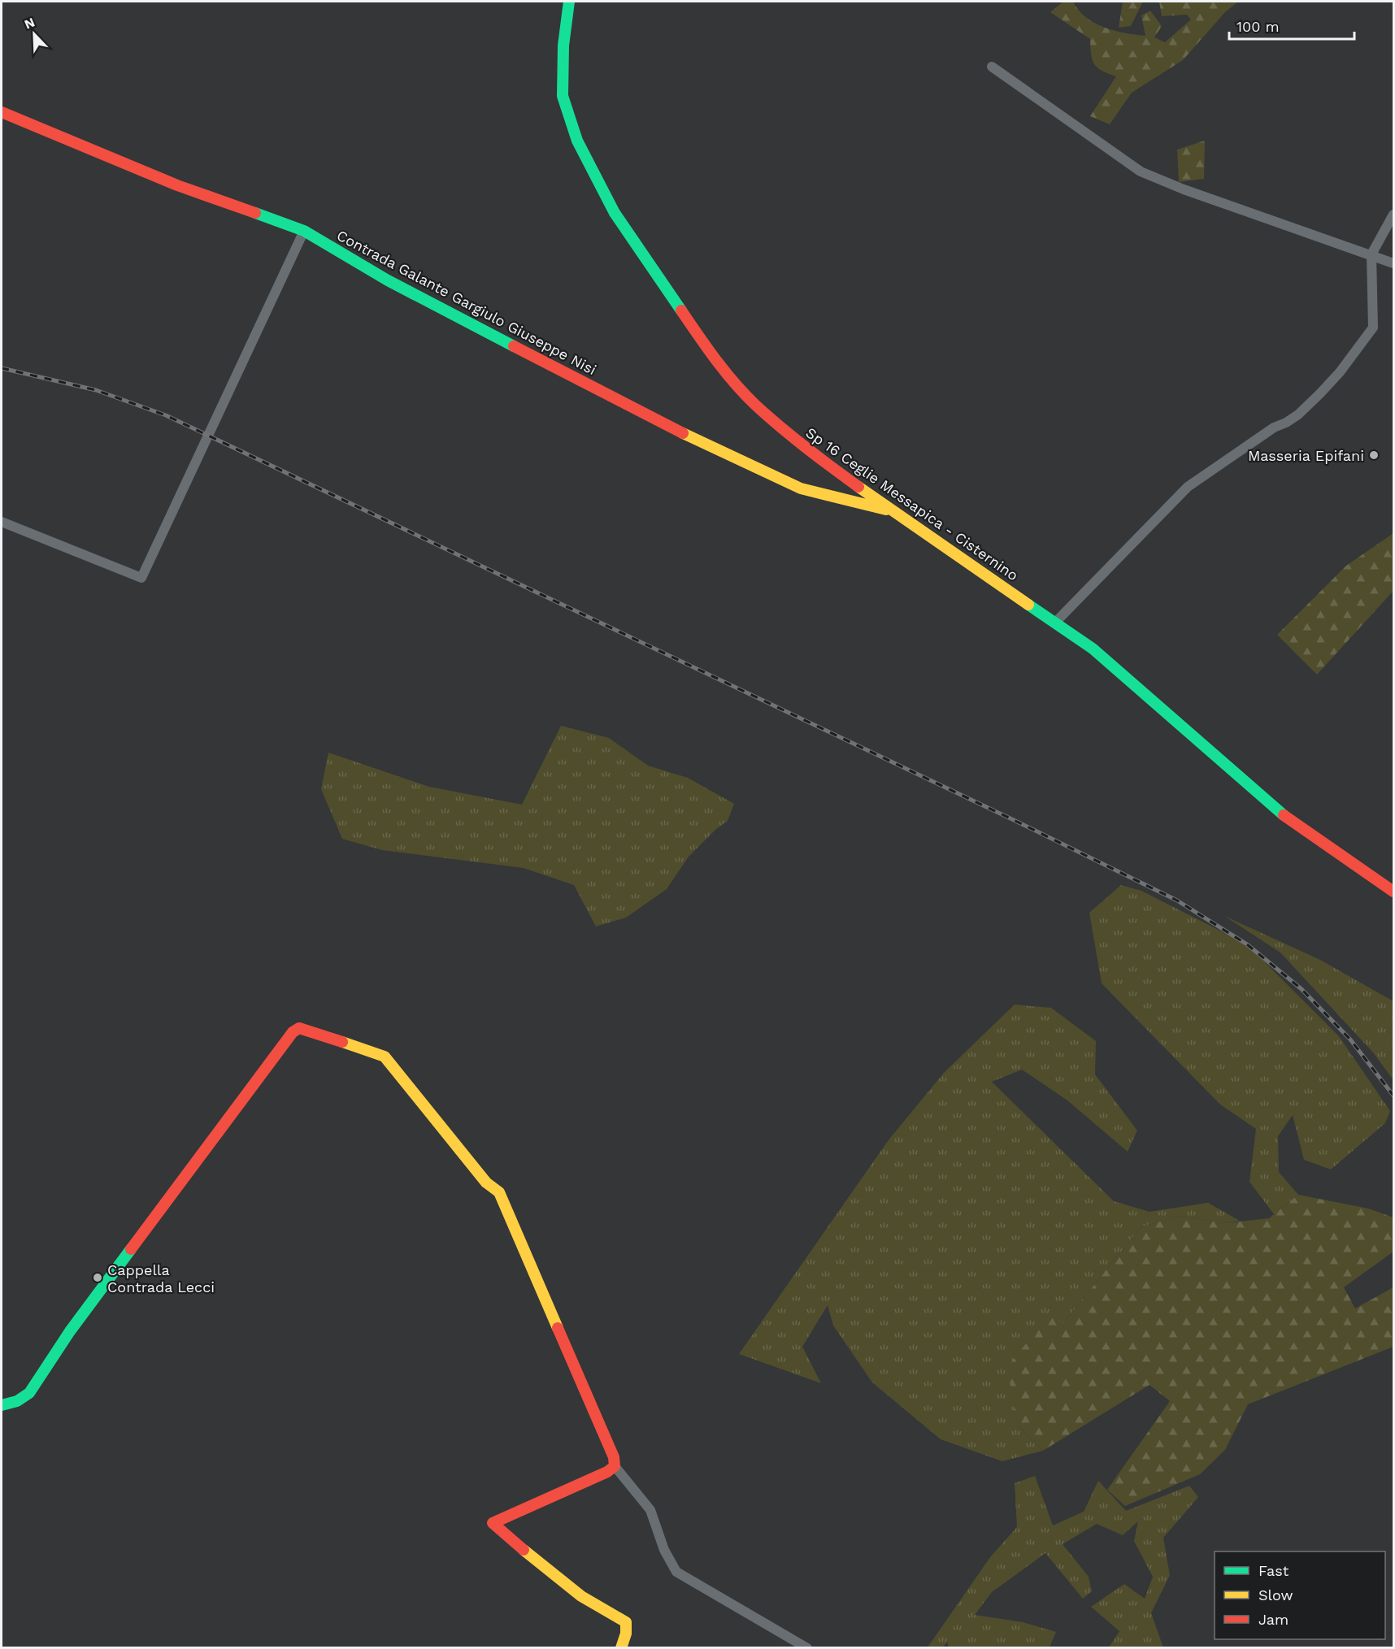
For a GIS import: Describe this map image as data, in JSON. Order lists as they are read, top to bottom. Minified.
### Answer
{"streets":{"street":["Contrada Galante Gargiulo Giuseppe Nisi","Sp 16 Ceglie Messapica - Cisternino"]},"crossings":[["Contrada Galante Gargiulo Giuseppe Nisi","Sp 16 Ceglie Messapica - Cisternino"]],"places":["Masseria Epifani","Cappella Contrada Lecci"],"legend":["Fast","Slow","Jam"],"scale_bar":"100 m","north":"top left"}
